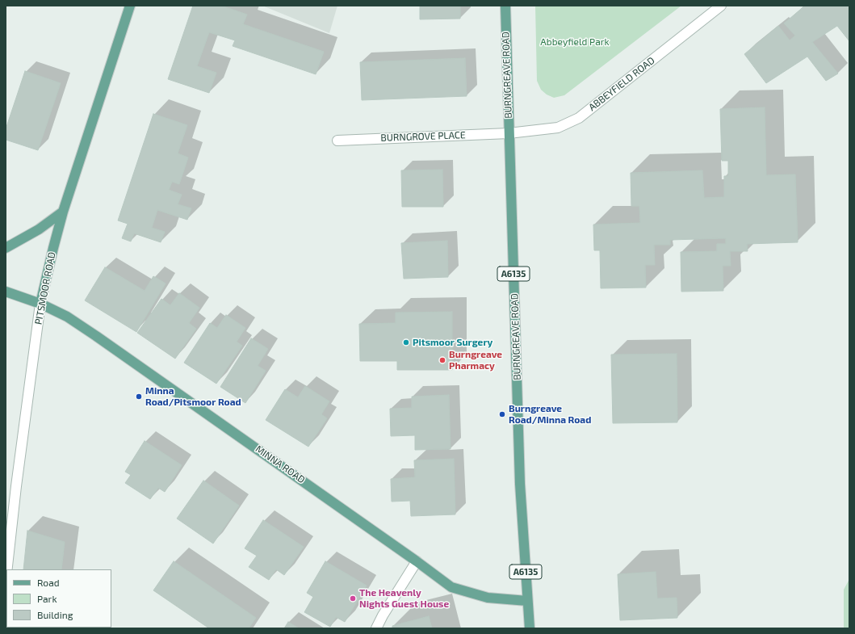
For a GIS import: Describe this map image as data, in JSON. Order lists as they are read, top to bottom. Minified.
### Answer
{"streets":{"main road":["BURNGREAVE ROAD","A6135","PITSMOOR ROAD","MINNA ROAD"],"street":["ABBEYFIELD ROAD","BURNGROVE PLACE"]},"crossings":[["BURNGREAVE ROAD","ABBEYFIELD ROAD"],["BURNGREAVE ROAD","BURNGROVE PLACE"],["BURNGREAVE ROAD","MINNA ROAD"],["ABBEYFIELD ROAD","BURNGROVE PLACE"],["PITSMOOR ROAD","MINNA ROAD"]],"parks":["Abbeyfield Park"],"places":["Pitsmoor Surgery","Burngreave Pharmacy","Minna Road/Pitsmoor Road","Burngreave Road/Minna Road","The Heavenly Nights Guest House"],"legend":["Road","Park","Building"]}
